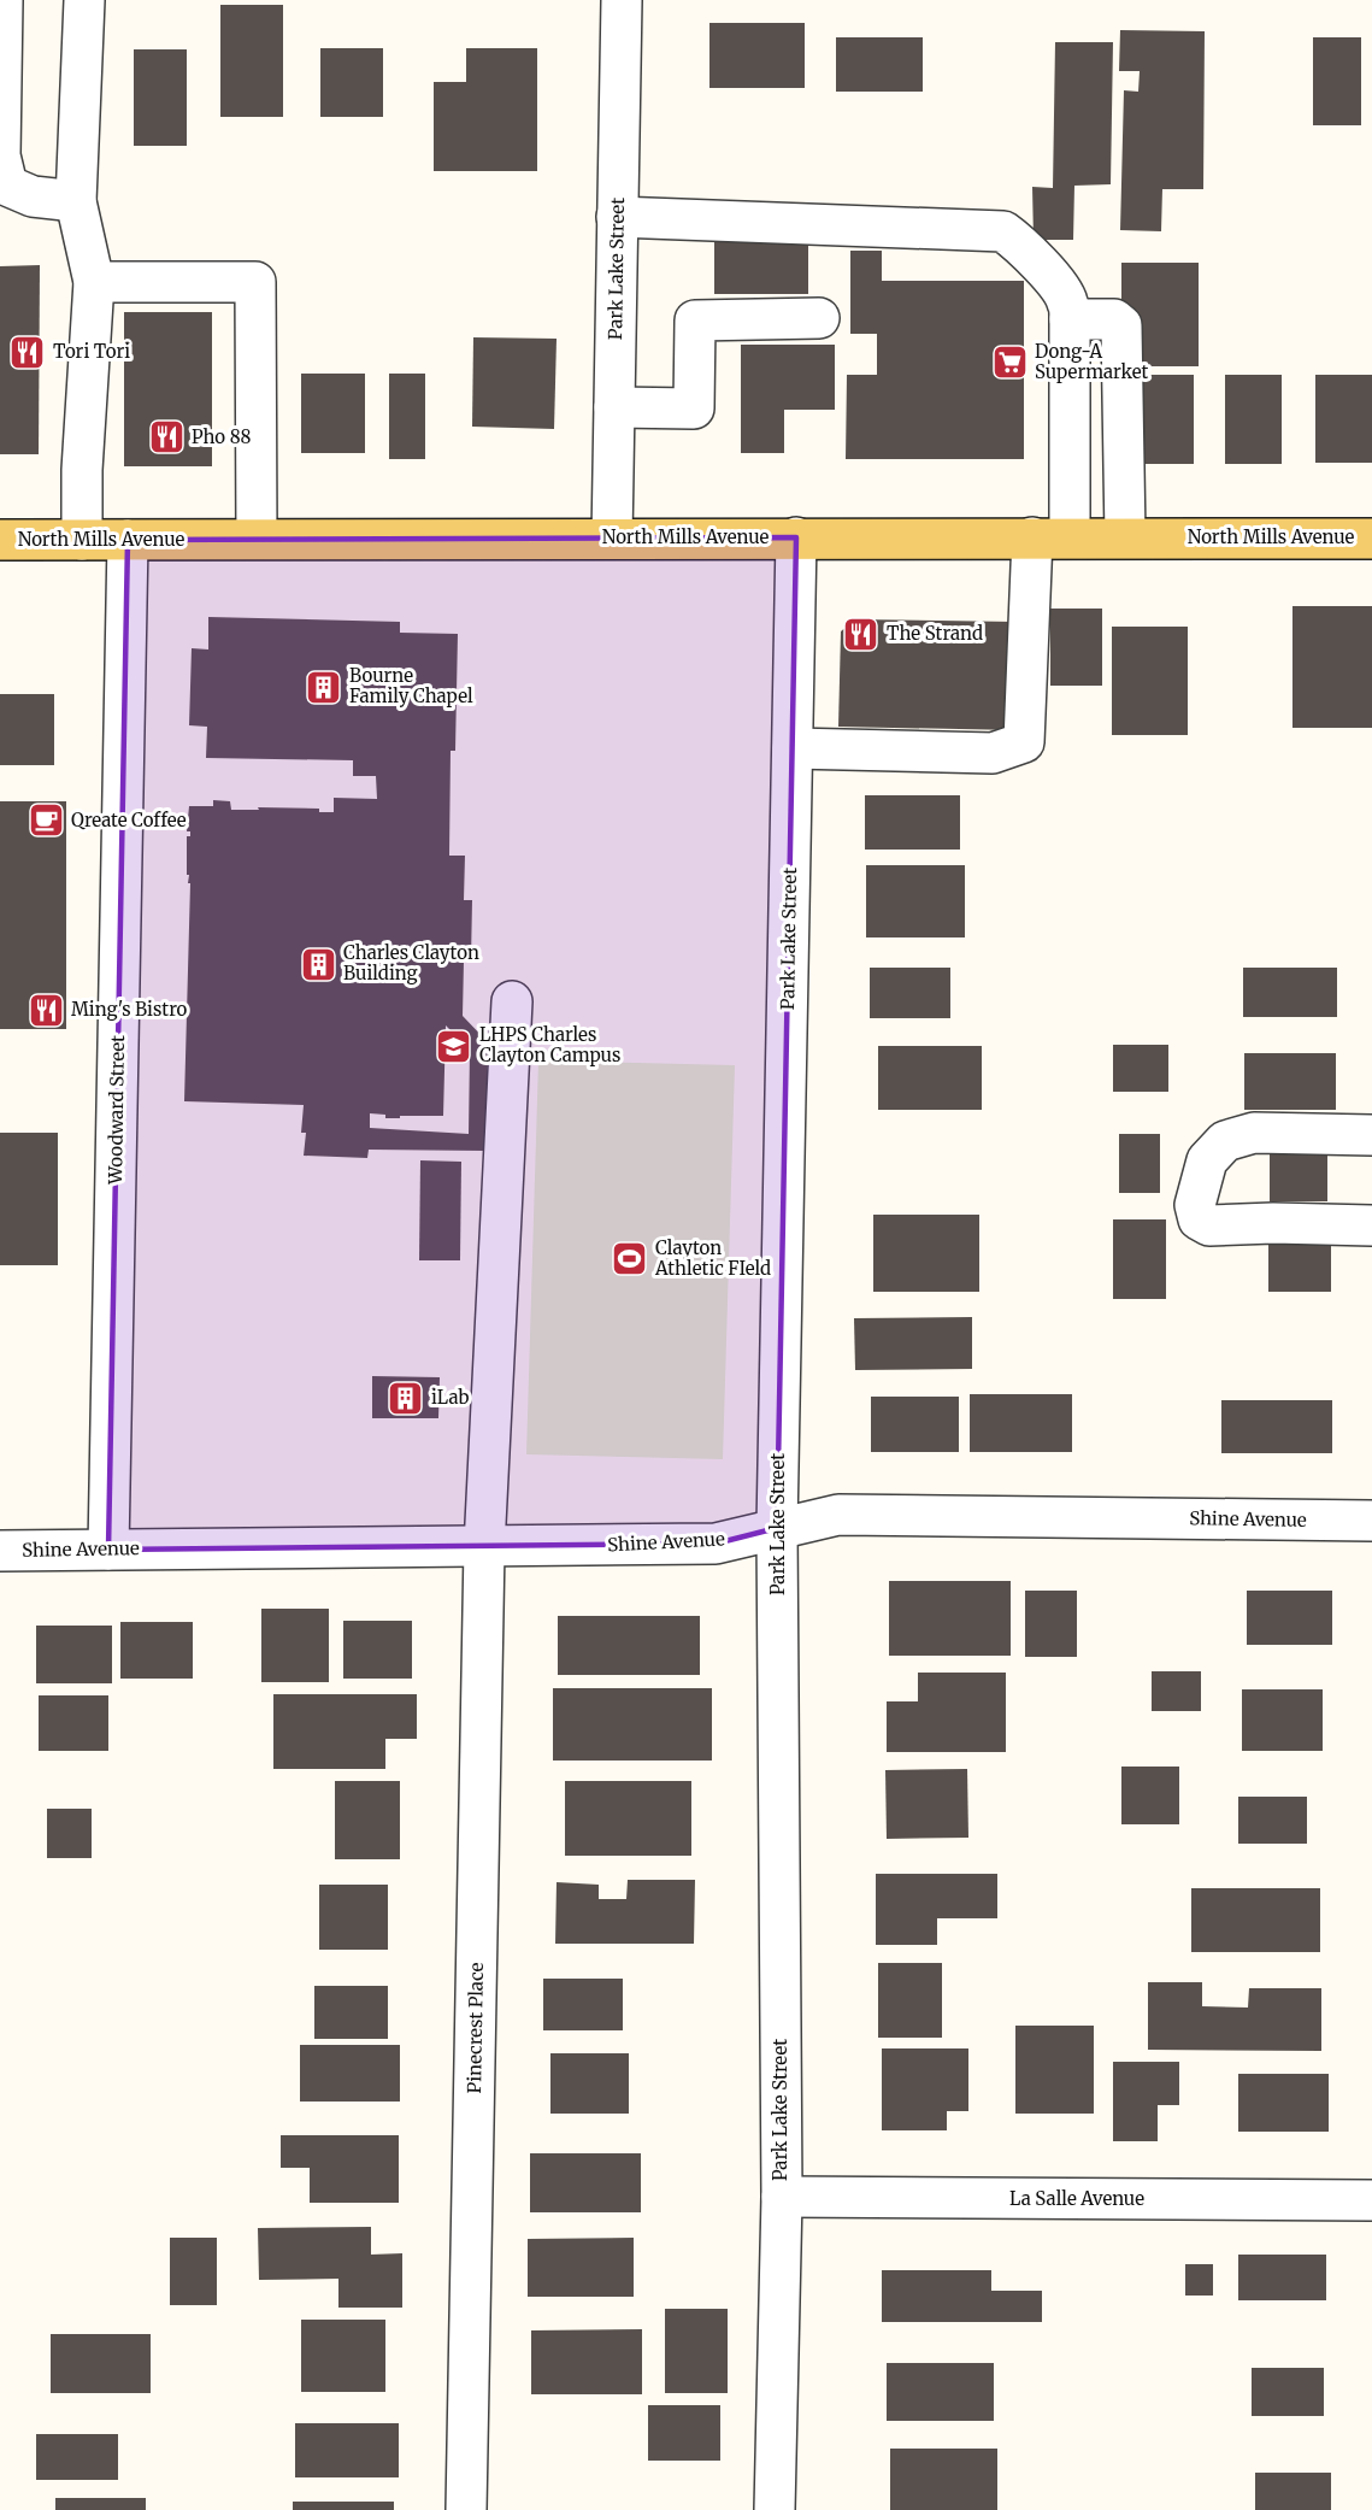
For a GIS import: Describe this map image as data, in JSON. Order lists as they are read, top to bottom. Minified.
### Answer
{"streets":{"main road":["North Mills Avenue"],"street":["Park Lake Street","Woodward Street","Shine Avenue","Pinecrest Place","La Salle Avenue"]},"crossings":[["Park Lake Street","North Mills Avenue"],["Park Lake Street","Shine Avenue"],["Park Lake Street","La Salle Avenue"],["North Mills Avenue","Woodward Street"],["Woodward Street","Shine Avenue"],["Shine Avenue","Pinecrest Place"]],"places":{"restaurant":["Tori Tori","Pho 88","The Strand","Ming's Bistro"],"supermarket":["Dong-A Supermarket"],"building":["Bourne Family Chapel","Charles Clayton Building","iLab"],"cafe":["Qreate Coffee"],"school or university":["LHPS Charles Clayton Campus"],"sports":["Clayton Athletic FIeld"]}}
